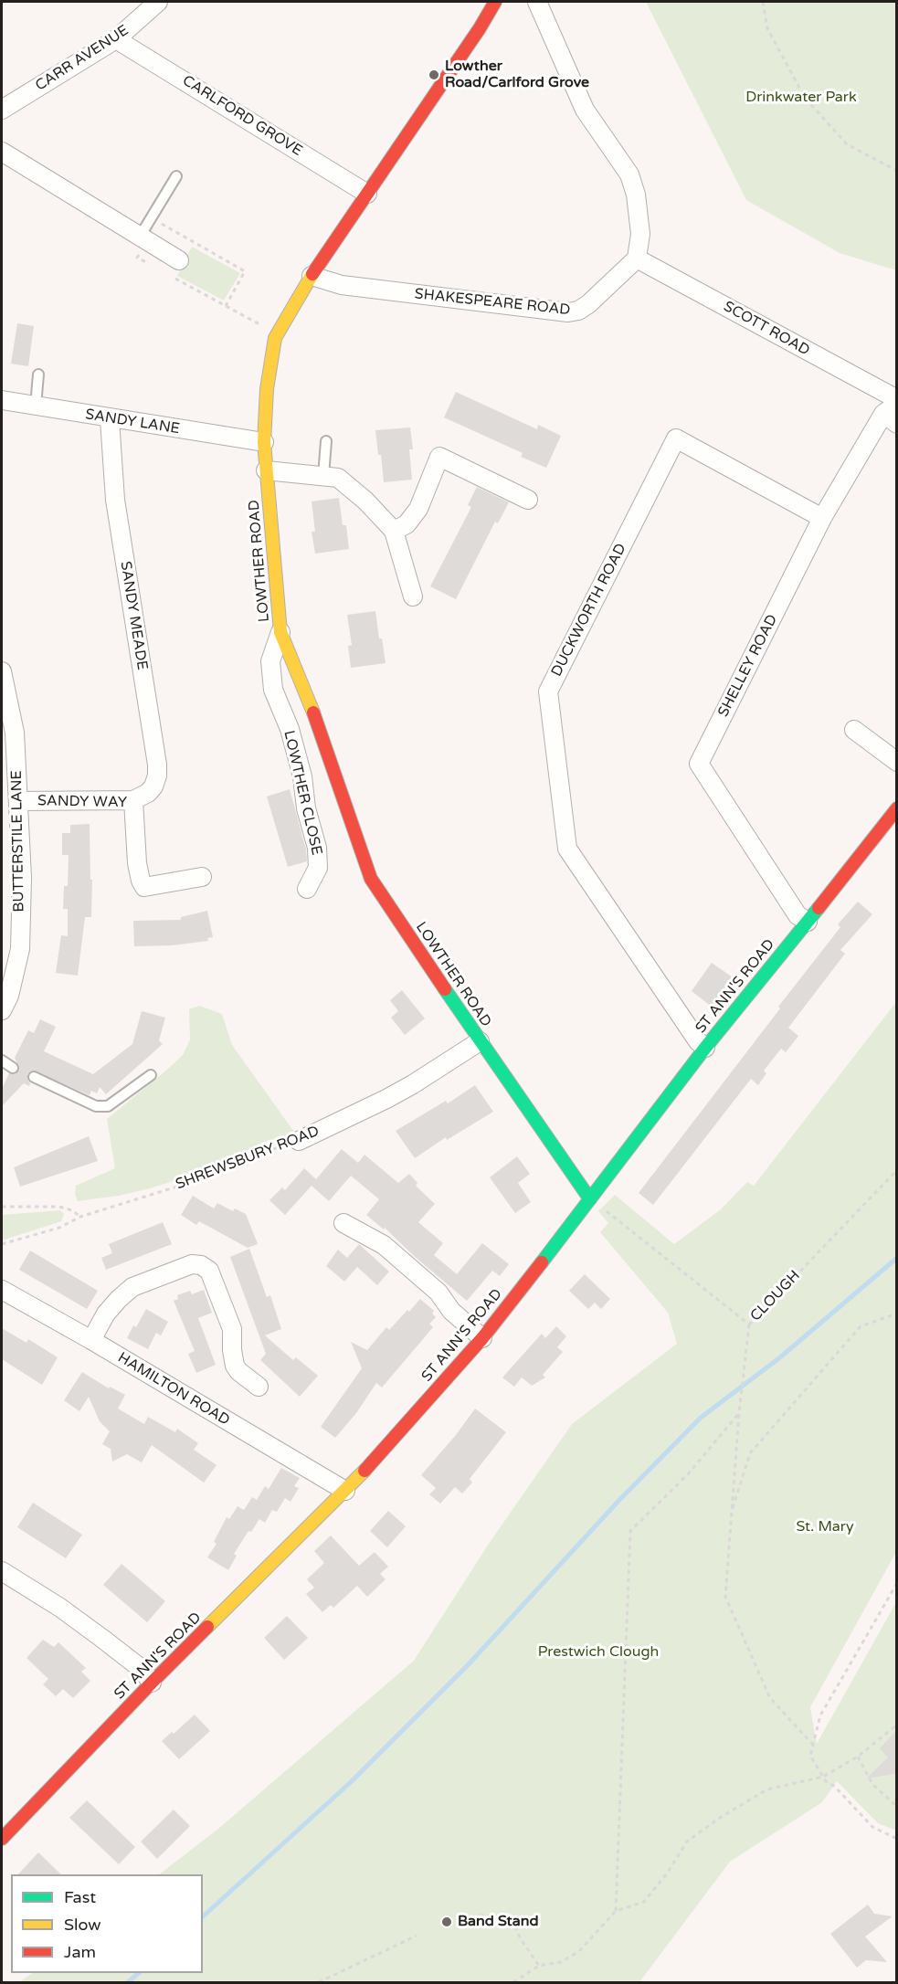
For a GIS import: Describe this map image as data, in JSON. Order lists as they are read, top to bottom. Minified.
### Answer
{"streets":{"street":["CARR AVENUE","CARLFORD GROVE","SHAKESPEARE ROAD","SCOTT ROAD","SANDY LANE","LOWTHER ROAD","DUCKWORTH ROAD","SANDY MEADE","SHELLEY ROAD","LOWTHER CLOSE","SANDY WAY","BUTTERSTILE LANE","ST ANN'S ROAD","SHREWSBURY ROAD","HAMILTON ROAD"],"path":["CLOUGH"]},"crossings":[["CARR AVENUE","CARLFORD GROVE"],["CARLFORD GROVE","LOWTHER ROAD"],["SHAKESPEARE ROAD","SCOTT ROAD"],["SHAKESPEARE ROAD","LOWTHER ROAD"],["SANDY LANE","LOWTHER ROAD"],["SANDY LANE","SANDY MEADE"],["LOWTHER ROAD","LOWTHER CLOSE"],["LOWTHER ROAD","ST ANN'S ROAD"],["LOWTHER ROAD","SHREWSBURY ROAD"],["LOWTHER ROAD","CLOUGH"],["DUCKWORTH ROAD","SHELLEY ROAD"],["DUCKWORTH ROAD","ST ANN'S ROAD"],["SANDY MEADE","SANDY WAY"],["SHELLEY ROAD","ST ANN'S ROAD"],["SANDY WAY","BUTTERSTILE LANE"],["ST ANN'S ROAD","CLOUGH"],["ST ANN'S ROAD","HAMILTON ROAD"]],"parks":["Drinkwater Park","St. Mary","Prestwich Clough"],"places":["Lowther Road/Carlford Grove","Band Stand"],"legend":["Fast","Slow","Jam"]}
